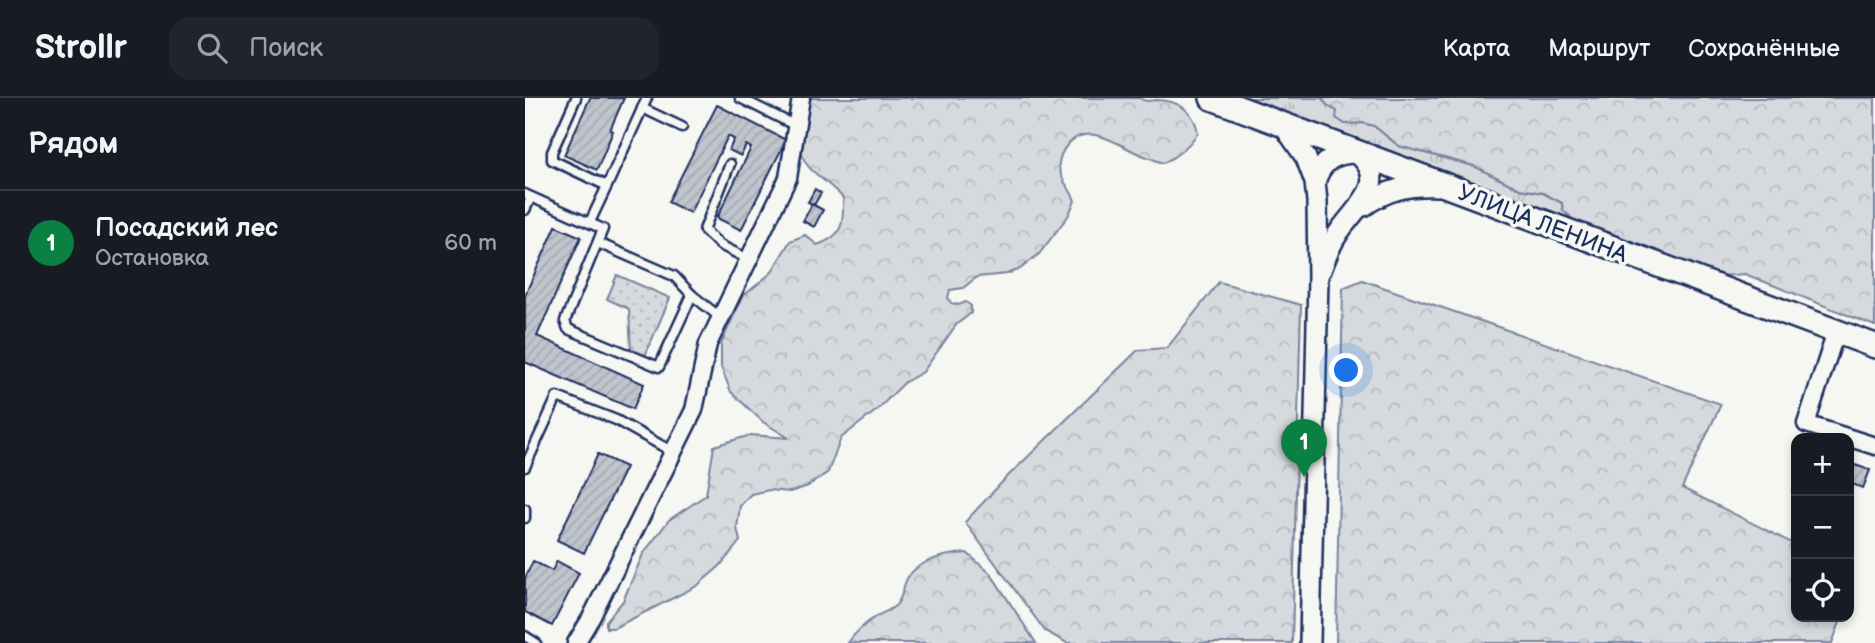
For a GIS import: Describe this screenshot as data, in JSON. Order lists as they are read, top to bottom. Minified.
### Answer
{"streets":{"main road":["УЛИЦА ЛЕНИНА"]},"page":{"header":"Strollr","search":"Поиск","nav":["Карта","Маршрут","Сохранённые"],"heading":"Рядом","list":[{"mark":"1","name":"Посадский лес","note":"Остановка","value":"60 m"}],"pins":"1","map_buttons":["+","−"]}}
